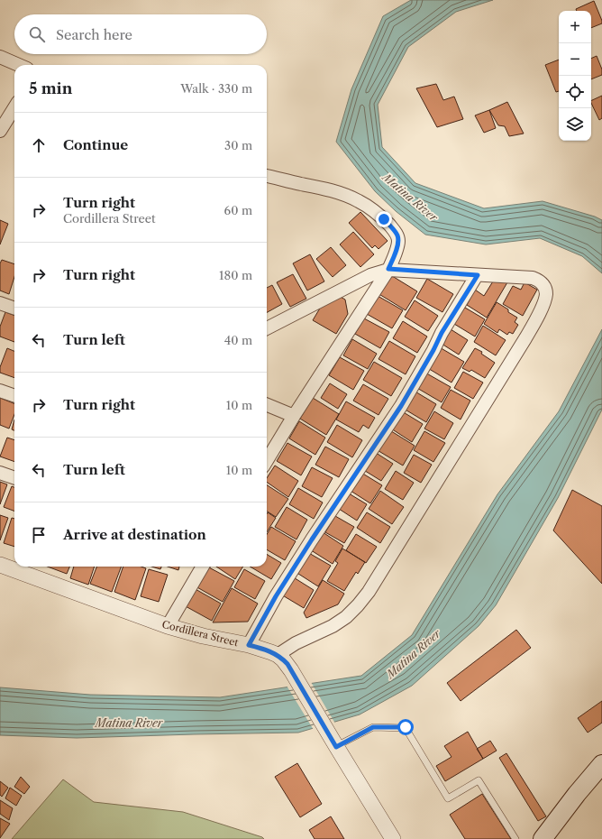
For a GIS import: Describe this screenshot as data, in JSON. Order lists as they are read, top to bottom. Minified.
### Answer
{"streets":{"street":["Cordillera Street"]},"water":["Matina River"],"page":{"map_buttons":["+","−"],"search":"Search here","heading":["5 min","Walk · 330 m"],"list":[["Continue","30 m"],["Turn right","Cordillera Street","60 m"],["Turn right","180 m"],["Turn left","40 m"],["Turn right","10 m"],["Turn left","10 m"],"Arrive at destination"]}}
